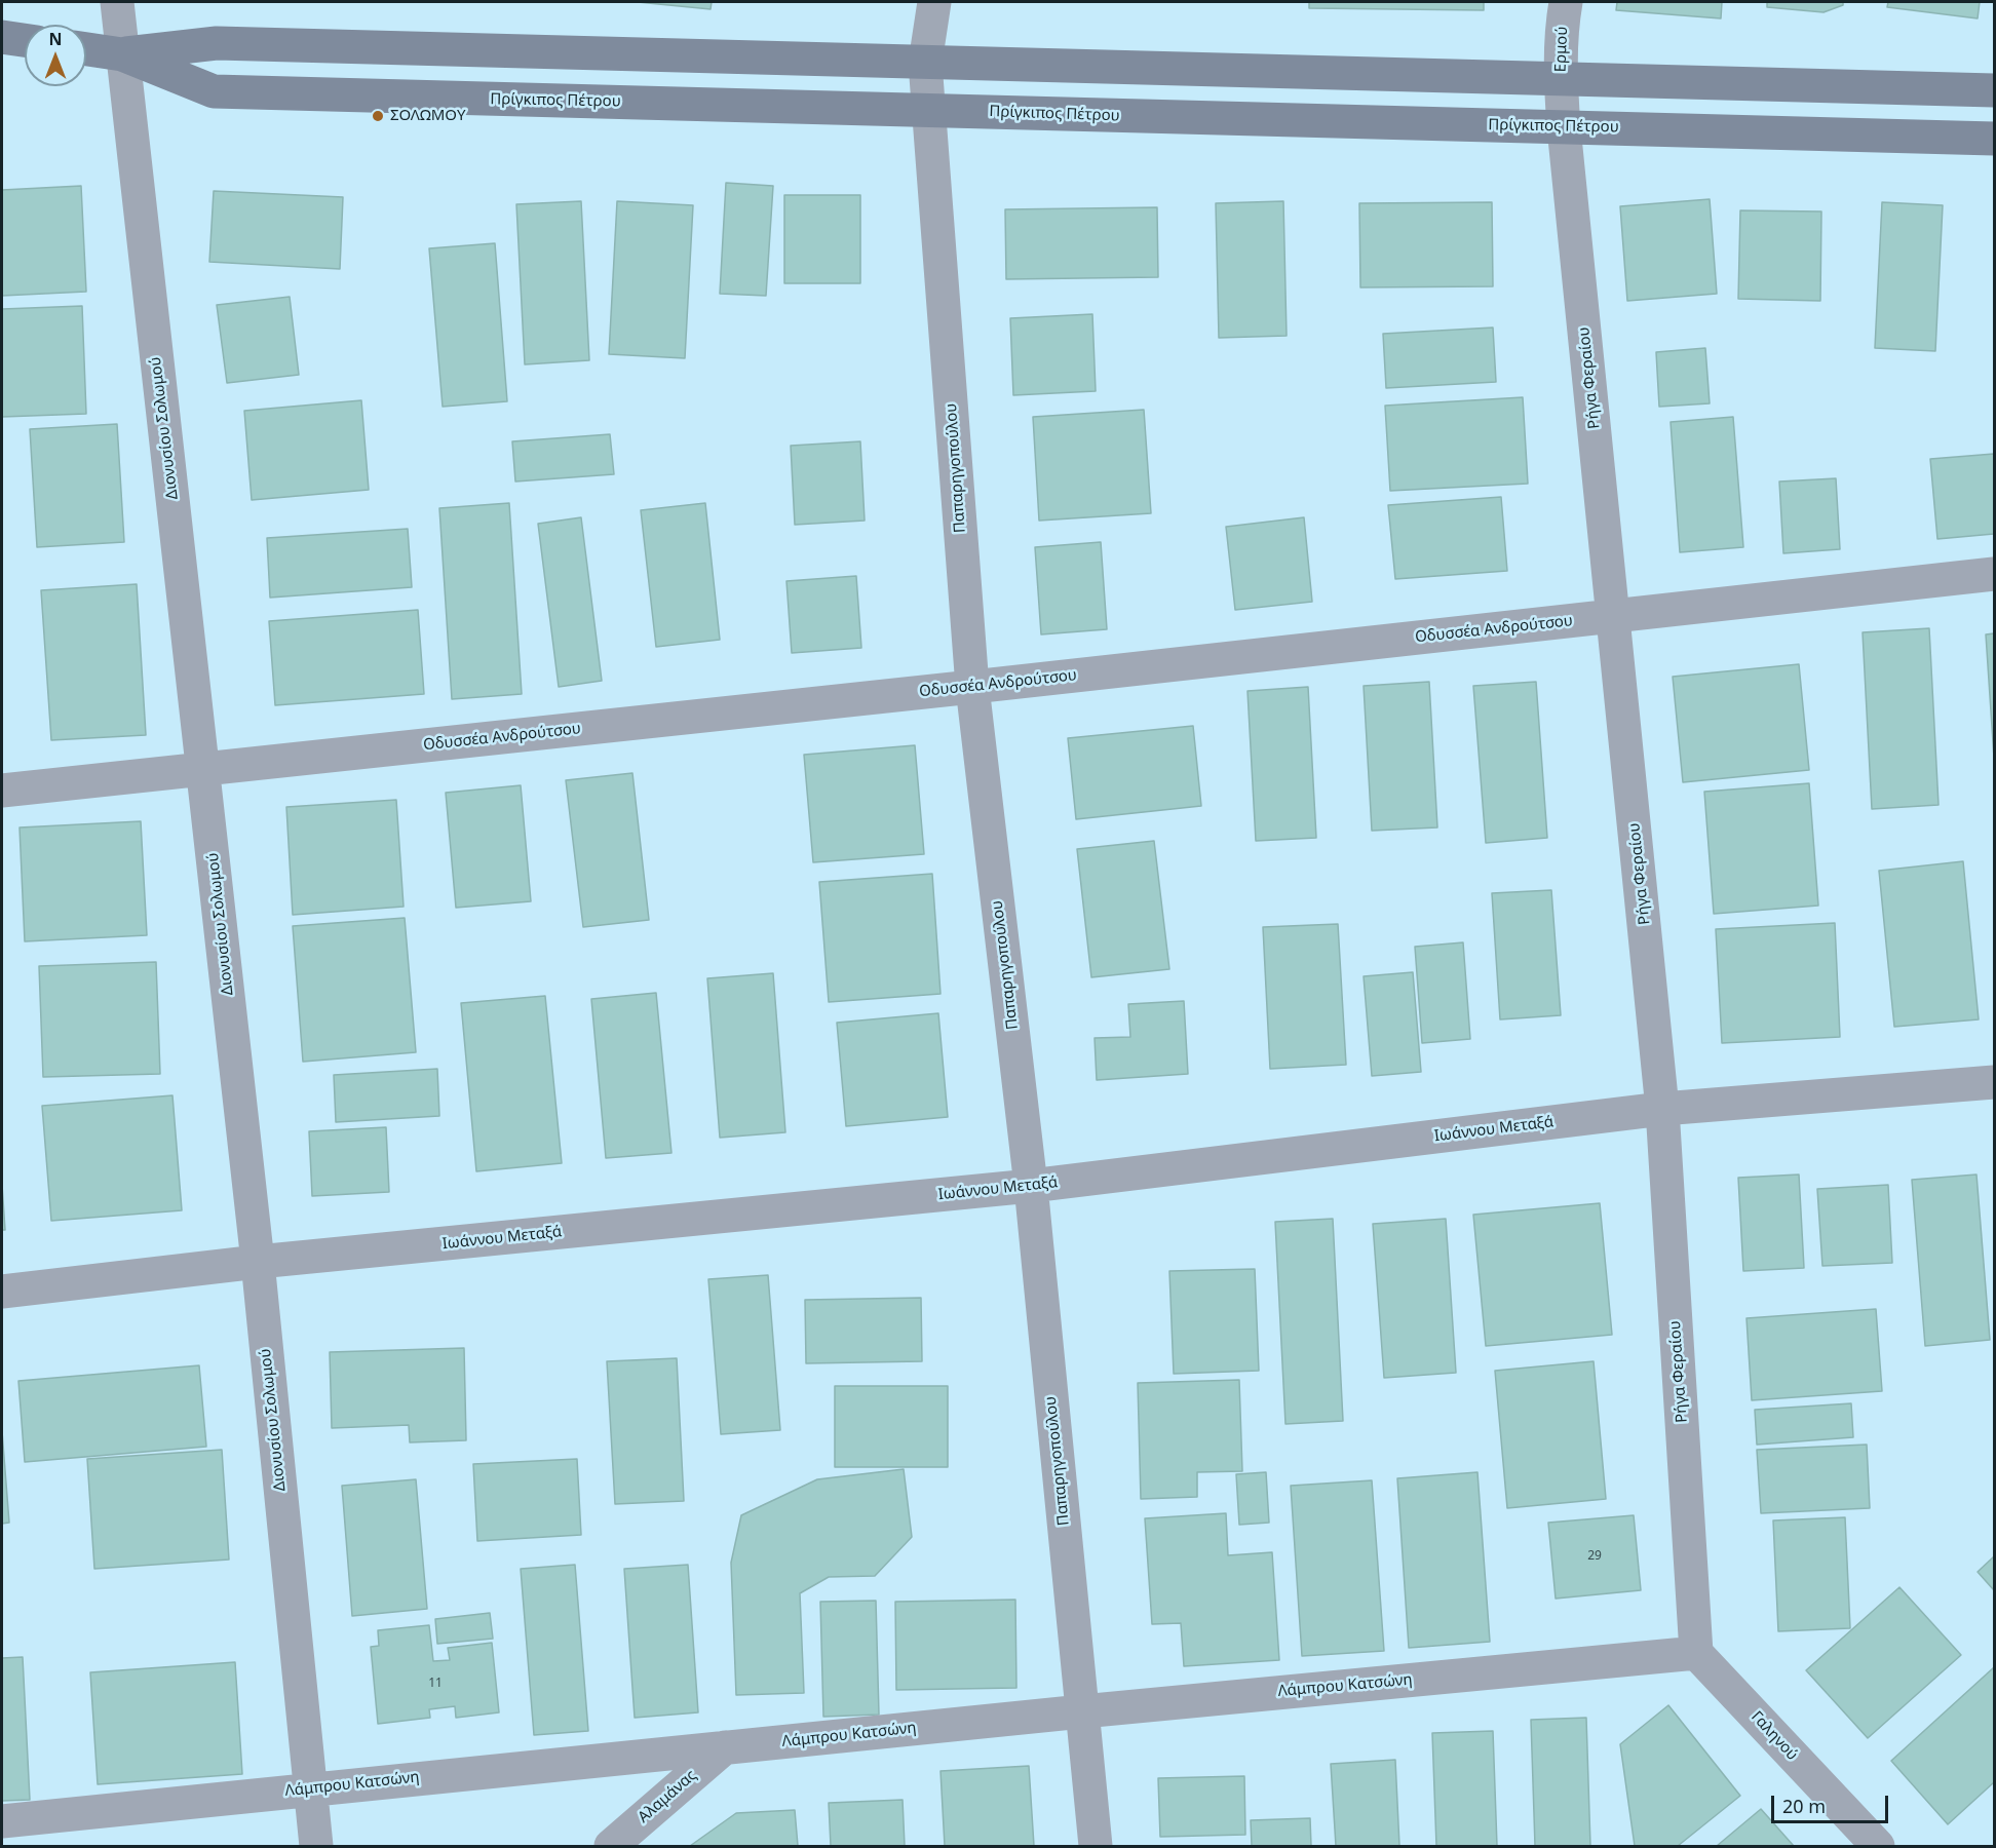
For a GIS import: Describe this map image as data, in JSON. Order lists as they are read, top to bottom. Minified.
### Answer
{"streets":{"main road":["Πρίγκιπος Πέτρου"],"street":["Ερμού","Ρήγα Φεραίου","Διονυσίου Σολωμού","Παπαρηγοπούλου","Οδυσσέα Ανδρούτσου","Ιωάννου Μεταξά","Λάμπρου Κατσώνη","Γαληνού","Αλαμάνας"]},"crossings":[["Ερμού","Πρίγκιπος Πέτρου"],["Ερμού","Ρήγα Φεραίου"],["Πρίγκιπος Πέτρου","Ρήγα Φεραίου"],["Πρίγκιπος Πέτρου","Διονυσίου Σολωμού"],["Πρίγκιπος Πέτρου","Παπαρηγοπούλου"],["Ρήγα Φεραίου","Οδυσσέα Ανδρούτσου"],["Ρήγα Φεραίου","Ιωάννου Μεταξά"],["Ρήγα Φεραίου","Λάμπρου Κατσώνη"],["Ρήγα Φεραίου","Γαληνού"],["Διονυσίου Σολωμού","Οδυσσέα Ανδρούτσου"],["Διονυσίου Σολωμού","Ιωάννου Μεταξά"],["Διονυσίου Σολωμού","Λάμπρου Κατσώνη"],["Παπαρηγοπούλου","Οδυσσέα Ανδρούτσου"],["Παπαρηγοπούλου","Ιωάννου Μεταξά"],["Παπαρηγοπούλου","Λάμπρου Κατσώνη"],["Λάμπρου Κατσώνη","Γαληνού"],["Λάμπρου Κατσώνη","Αλαμάνας"]],"places":["ΣΟΛΩΜΟΥ"],"house_numbers":["29","11"],"scale_bar":"20 m","north":"top"}
